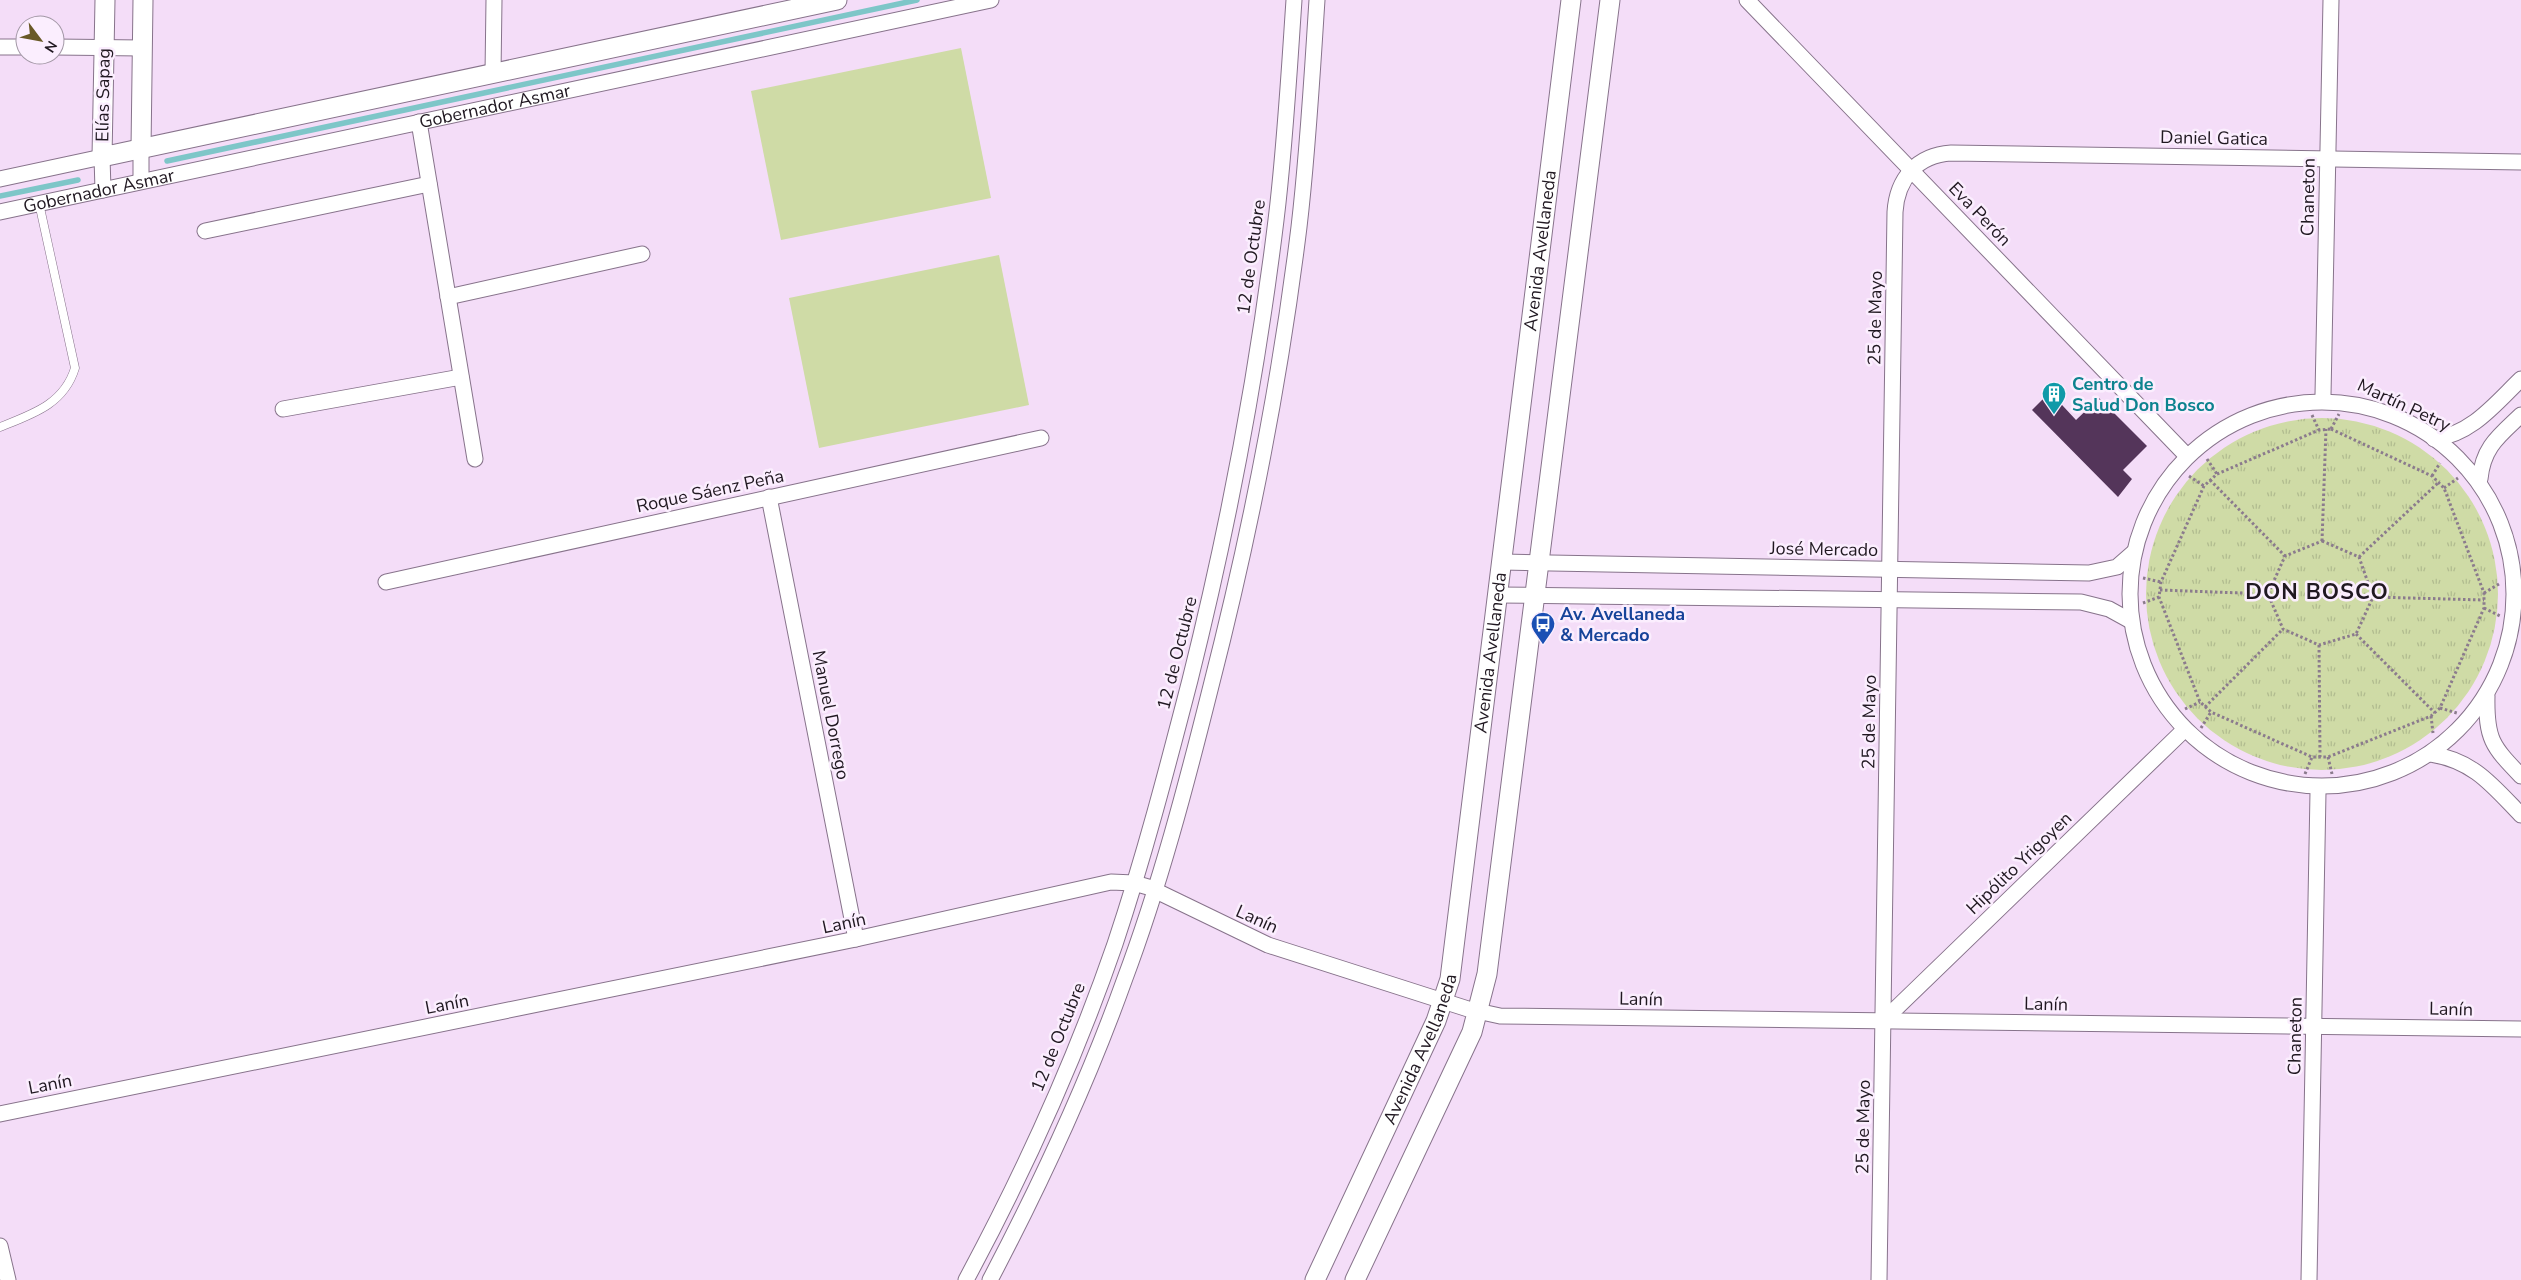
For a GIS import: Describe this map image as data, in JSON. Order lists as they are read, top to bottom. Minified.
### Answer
{"streets":{"street":["Elías Sapag","Gobernador Asmar","Daniel Gatica","Chaneton","Eva Perón","Avenida Avellaneda","12 de Octubre","25 de Mayo","Martín Petry","Roque Sáenz Peña","José Mercado","Manuel Dorrego","Hipólito Yrigoyen","Lanín"]},"crossings":[["Elías Sapag","Gobernador Asmar"],["Daniel Gatica","Chaneton"],["Daniel Gatica","Eva Perón"],["Daniel Gatica","25 de Mayo"],["Chaneton","Martín Petry"],["Chaneton","Lanín"],["Eva Perón","25 de Mayo"],["Eva Perón","Martín Petry"],["Avenida Avellaneda","José Mercado"],["Avenida Avellaneda","Lanín"],["12 de Octubre","Lanín"],["25 de Mayo","José Mercado"],["25 de Mayo","Hipólito Yrigoyen"],["25 de Mayo","Lanín"],["Martín Petry","José Mercado"],["Martín Petry","Hipólito Yrigoyen"],["Roque Sáenz Peña","Manuel Dorrego"],["Manuel Dorrego","Lanín"],["Hipólito Yrigoyen","Lanín"]],"districts":["DON BOSCO"],"places":{"building":["Centro de Salud Don Bosco"],"bus stop":["Av. Avellaneda & Mercado"]},"north":"bottom right"}
